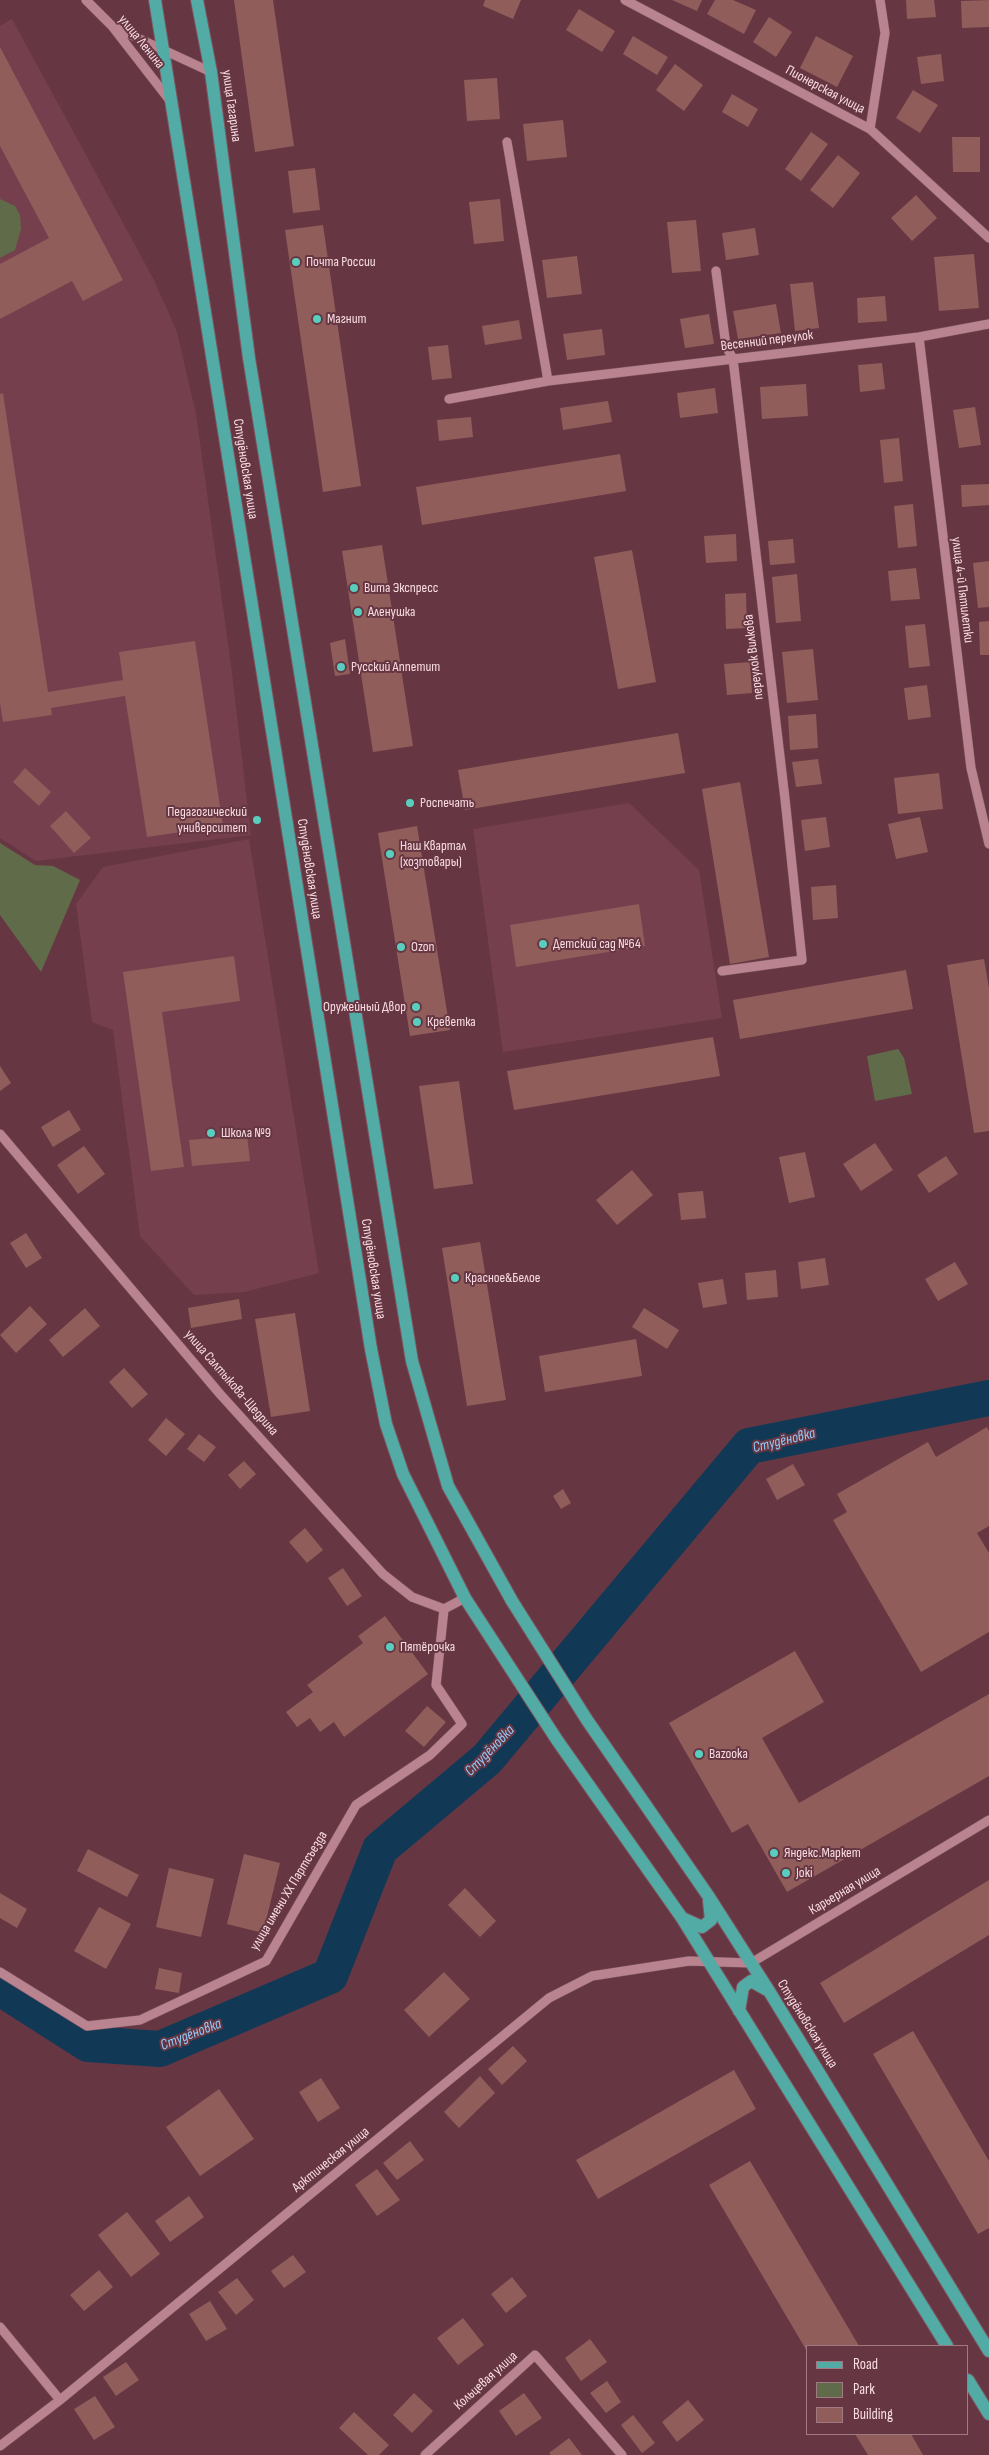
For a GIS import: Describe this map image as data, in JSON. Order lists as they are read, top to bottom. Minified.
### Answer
{"streets":{"main road":["улица Гагарина","Студёновская улица"],"street":["улица Ленина","Пионерская улица","Весенний переулок","улица 4-й Пятилетки","переулок Вилкова","улица Салтыкова-Щедрина","улица имени ХХ Партсъезда","Карьерная улица","Арктическая улица","Кольцевая улица"]},"crossings":[["улица Ленина","Студёновская улица"],["улица Гагарина","Студёновская улица"],["Весенний переулок","улица 4-й Пятилетки"],["Весенний переулок","переулок Вилкова"],["Студёновская улица","Карьерная улица"],["улица Салтыкова-Щедрина","улица имени ХХ Партсъезда"]],"water":["Студёновка"],"places":["Почта России","Магнит","Вита Экспресс","Аленушка","Русский Аппетит","Роспечать","Педагогический университет","Наш Квартал (хозтовары)","Детский сад №64","Ozon","Оружейный Двор","Креветка","Школа №9","Красное&Белое","Пятёрочка","Bazooka","Яндекс.Маркет","Joki"],"legend":["Road","Park","Building"]}
